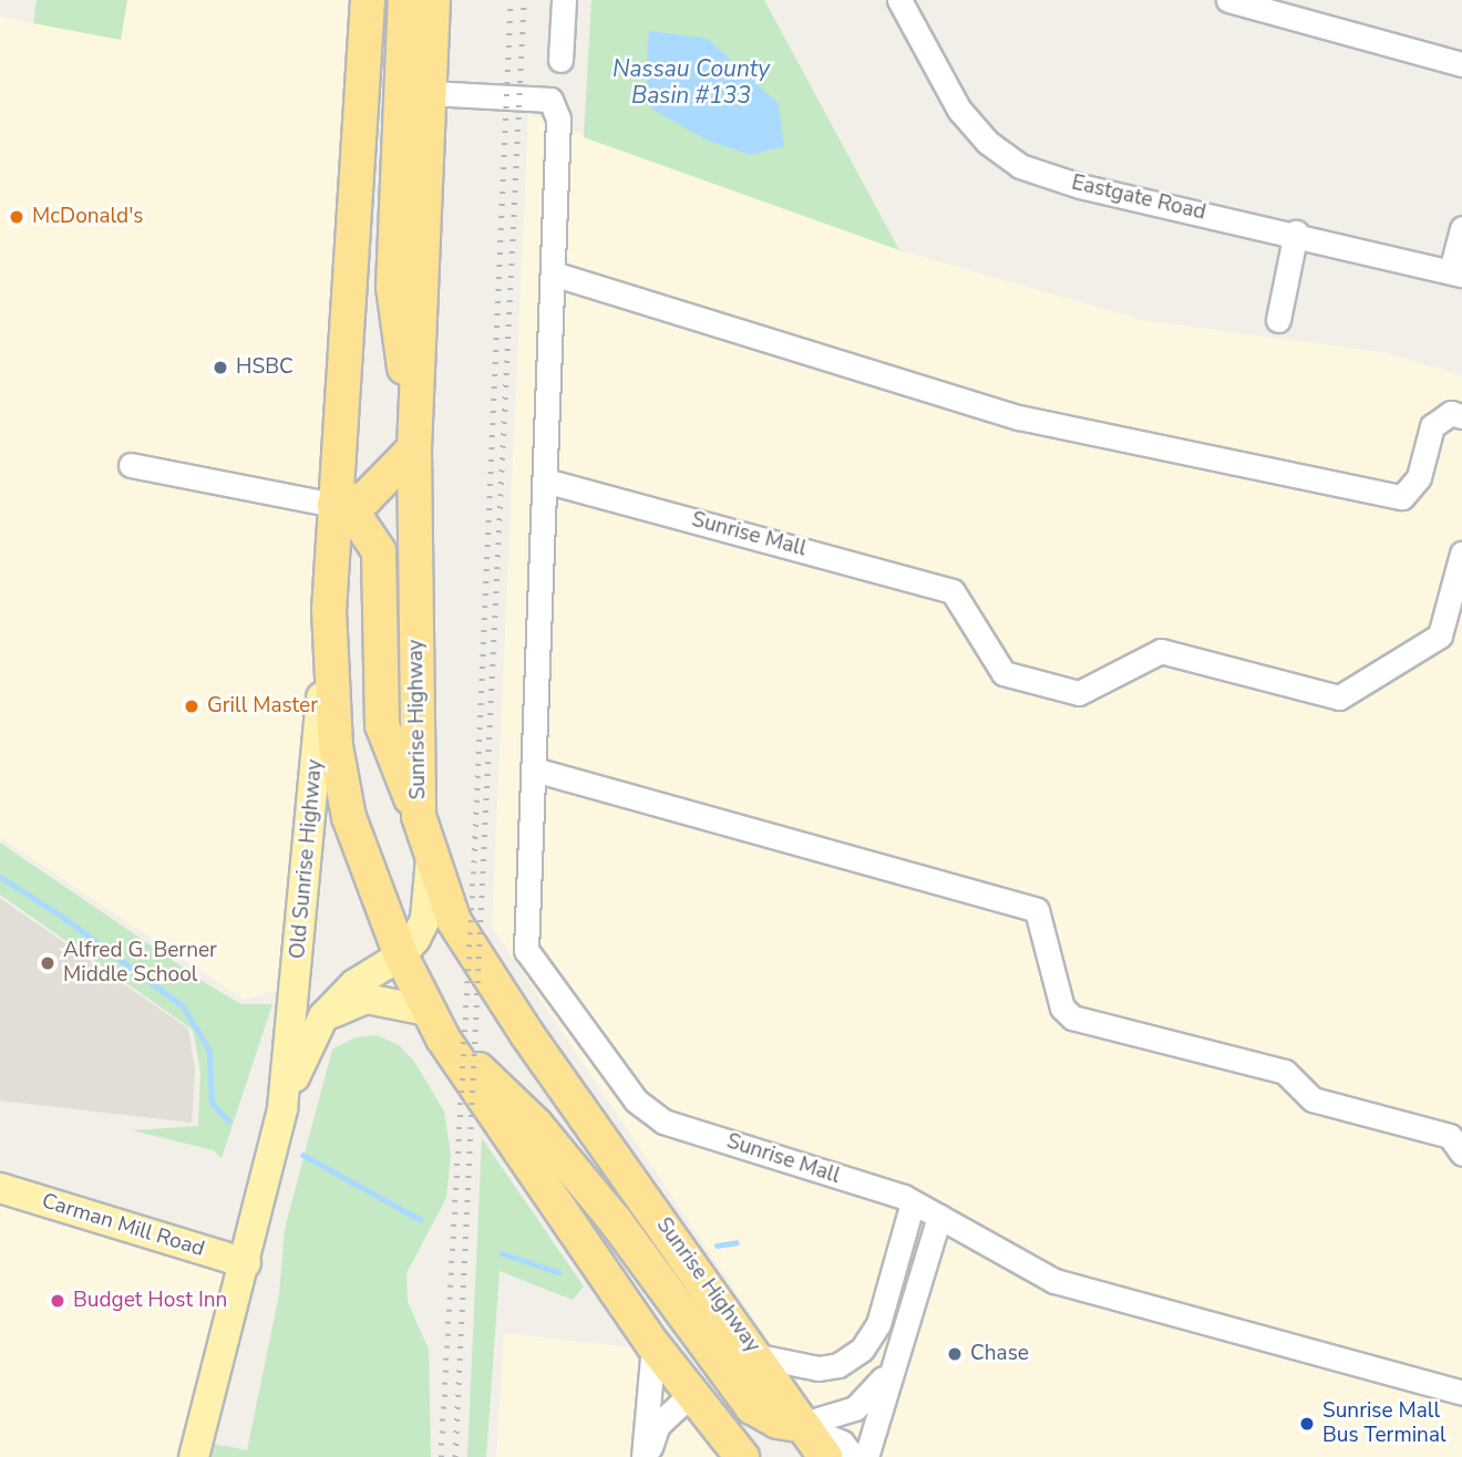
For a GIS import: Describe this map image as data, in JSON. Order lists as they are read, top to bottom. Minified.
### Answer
{"streets":{"highway":["Sunrise Highway"],"main road":["Old Sunrise Highway","Carman Mill Road"],"street":["Eastgate Road","Sunrise Mall"]},"crossings":[["Sunrise Highway","Old Sunrise Highway"],["Old Sunrise Highway","Carman Mill Road"]],"water":["Nassau County Basin #133"],"places":["McDonald's","HSBC","Grill Master","Alfred G. Berner Middle School","Budget Host Inn","Chase","Sunrise Mall Bus Terminal"]}
